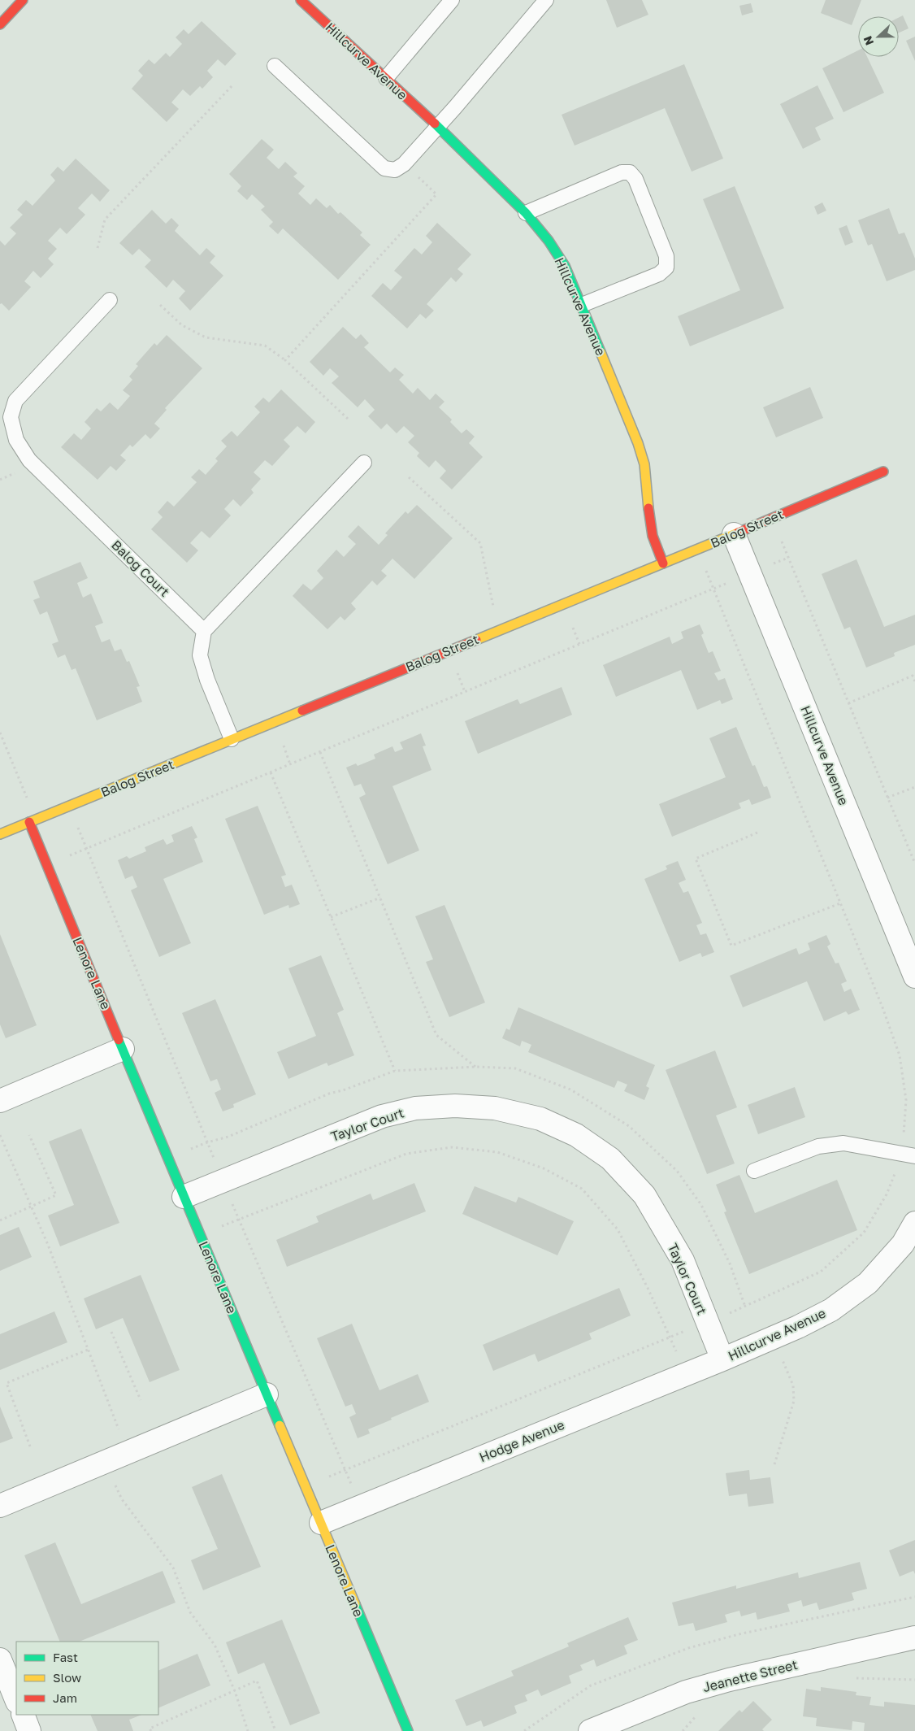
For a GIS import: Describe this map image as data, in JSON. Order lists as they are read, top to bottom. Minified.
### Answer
{"streets":{"street":["Hillcurve Avenue","Balog Street","Lenore Lane","Taylor Court","Hodge Avenue","Jeanette Street"],"lane":["Balog Court"]},"crossings":[["Hillcurve Avenue","Balog Street"],["Hillcurve Avenue","Taylor Court"],["Hillcurve Avenue","Hodge Avenue"],["Balog Street","Lenore Lane"],["Lenore Lane","Taylor Court"],["Lenore Lane","Hodge Avenue"],["Taylor Court","Hodge Avenue"]],"legend":["Fast","Slow","Jam"],"north":"left"}
